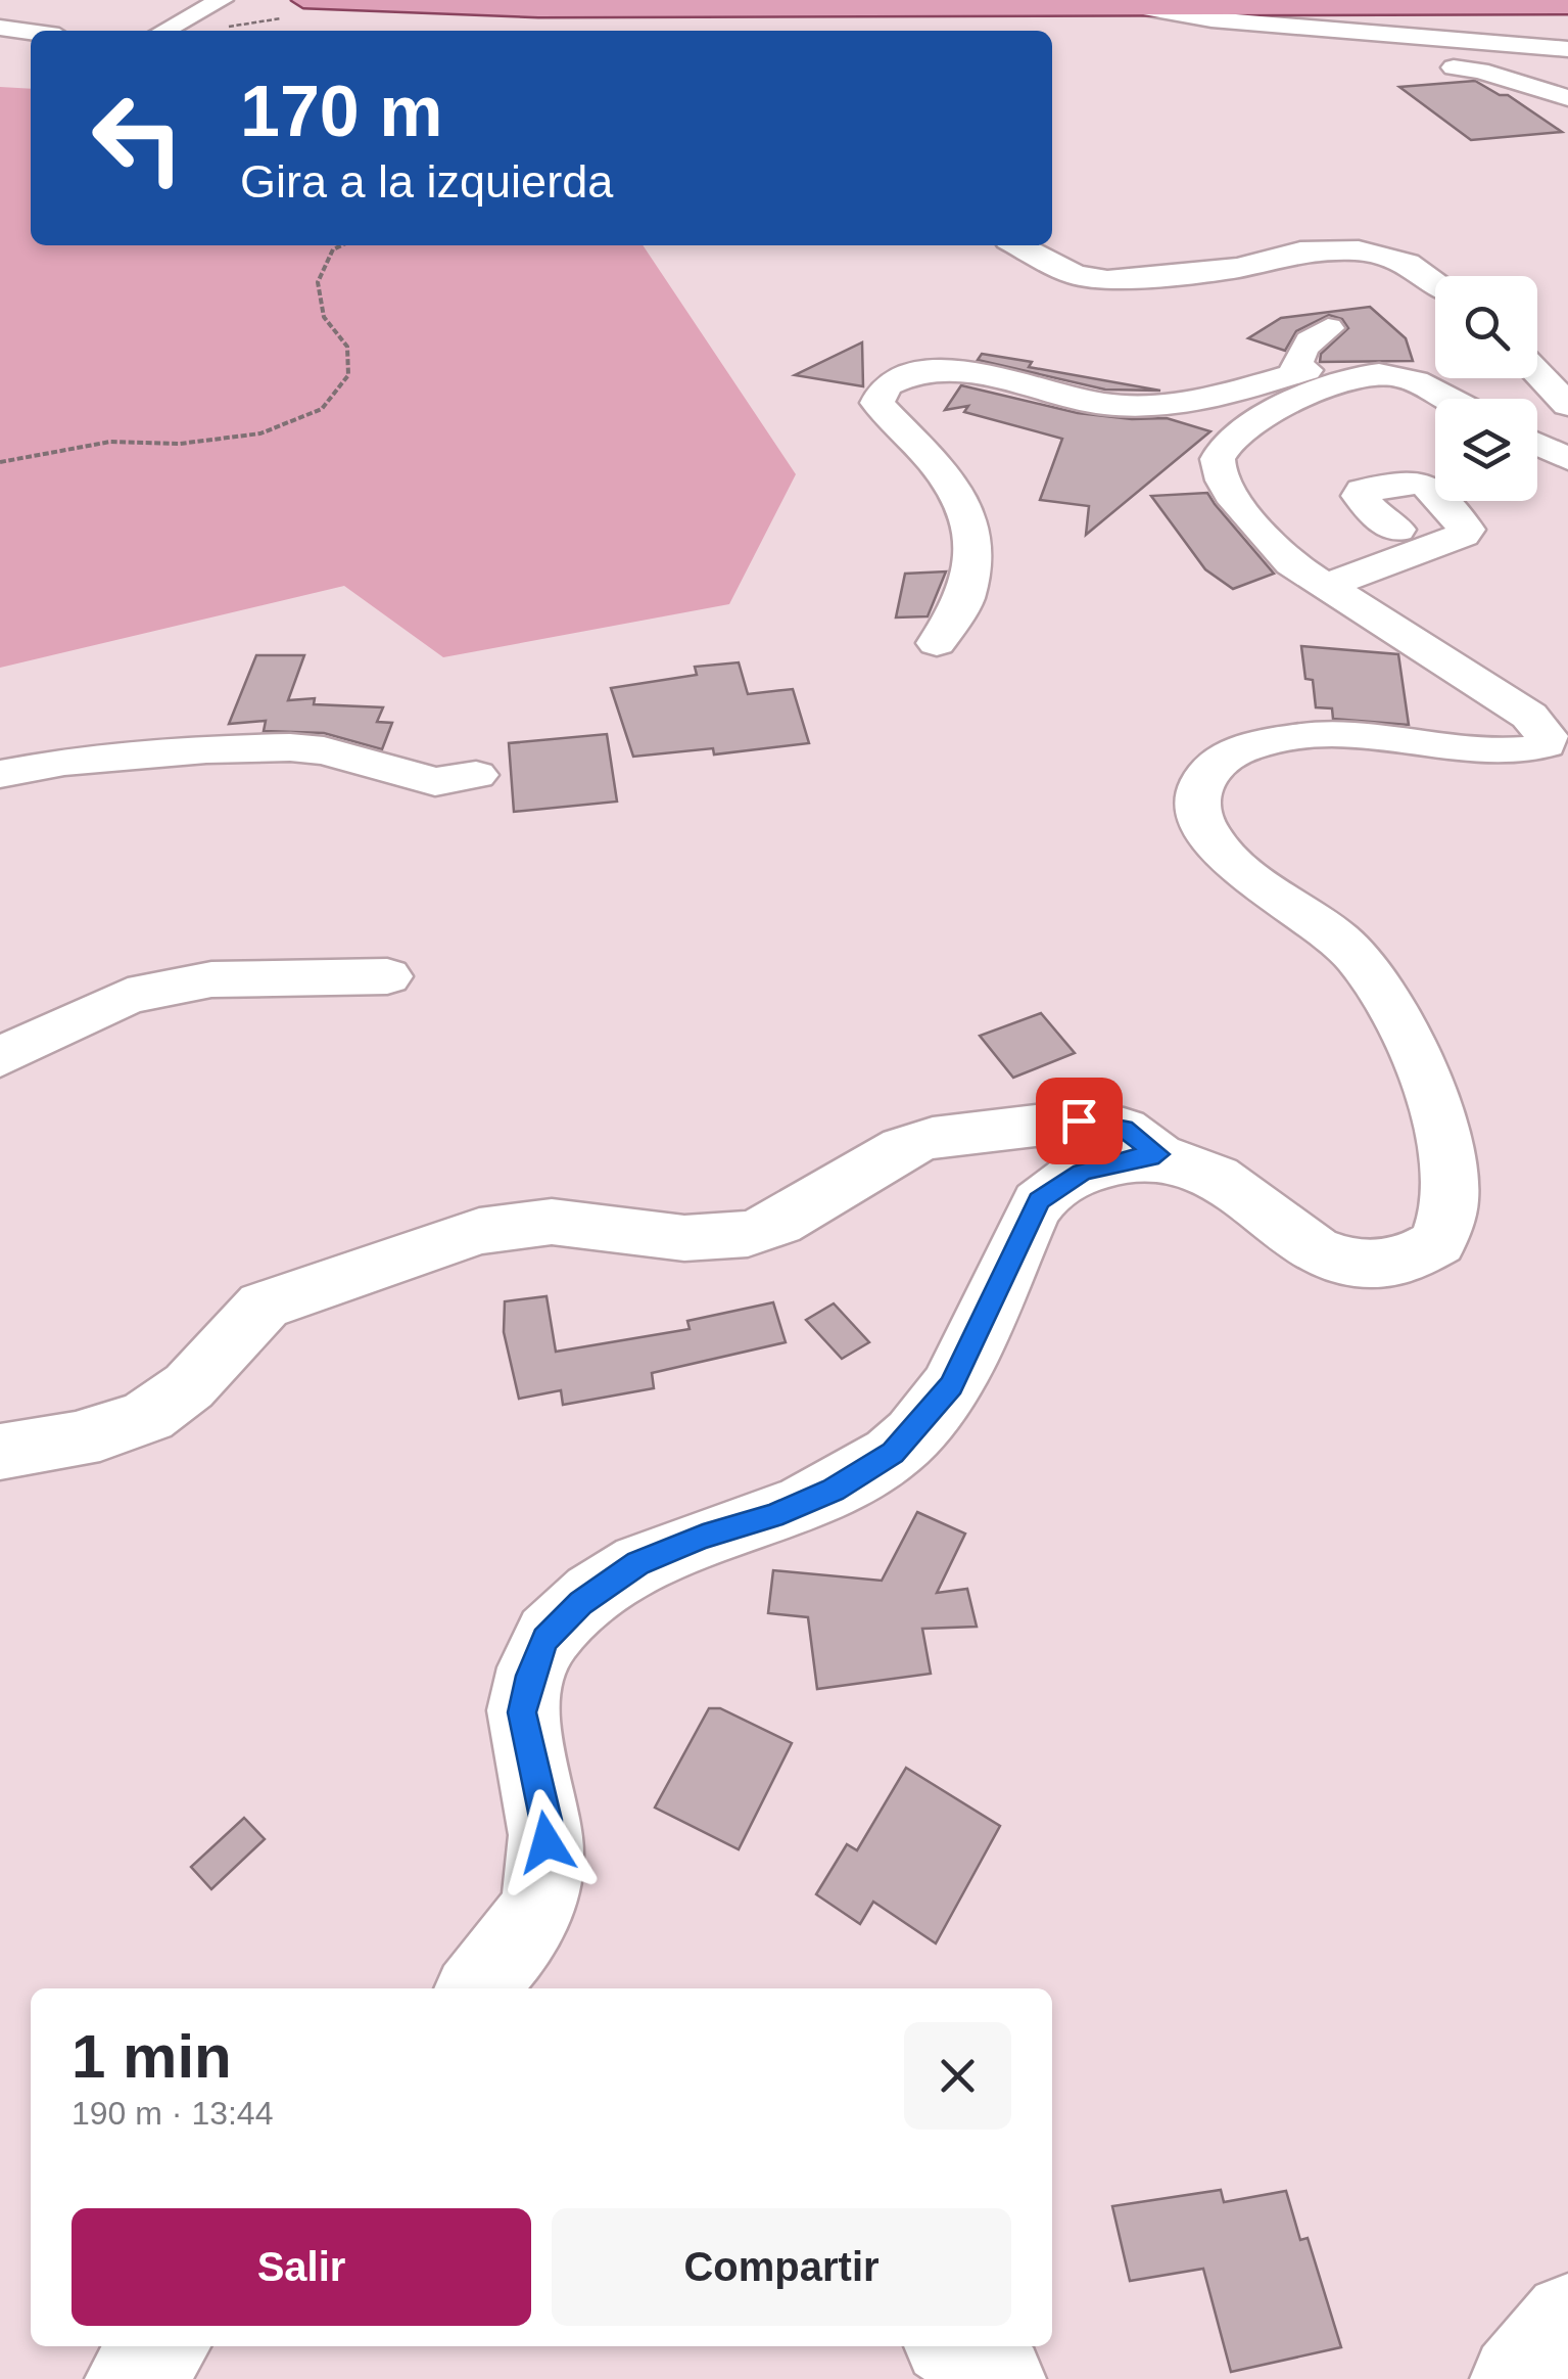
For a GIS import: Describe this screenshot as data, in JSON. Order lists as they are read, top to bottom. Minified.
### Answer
{"page":{"turn":["170 m","Gira a la izquierda"],"heading":["1 min","190 m · 13:44"],"buttons":["Salir","Compartir"]}}
